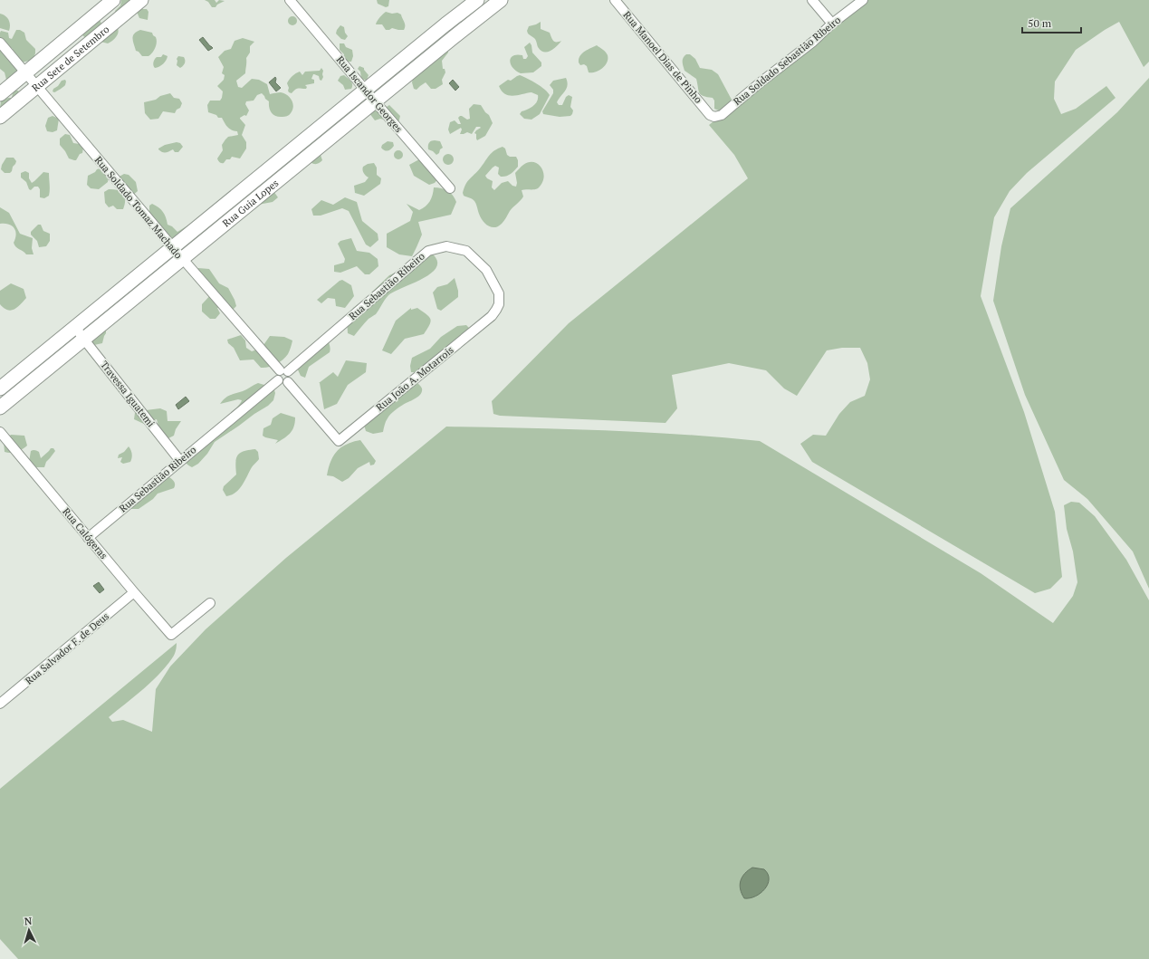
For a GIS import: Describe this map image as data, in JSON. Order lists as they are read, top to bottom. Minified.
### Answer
{"streets":{"main road":["Rua Sete de Setembro","Rua Guia Lopes"],"street":["Rua Manoel Dias de Pinho","Rua Soldado Sebastião Ribeiro","Rua Iscandor Georges","Rua Soldado Tomaz Machado","Rua Sebastião Ribeiro","Rua João A. Motarrois","Travessa Iguatemi","Rua Calógeras","Rua Salvador F. de Deus"]},"crossings":[["Rua Manoel Dias de Pinho","Rua Soldado Sebastião Ribeiro"],["Rua Sete de Setembro","Rua Soldado Tomaz Machado"],["Rua Iscandor Georges","Rua Guia Lopes"],["Rua Guia Lopes","Rua Soldado Tomaz Machado"],["Rua Guia Lopes","Travessa Iguatemi"],["Rua Soldado Tomaz Machado","Rua Sebastião Ribeiro"],["Rua Soldado Tomaz Machado","Rua João A. Motarrois"],["Rua Sebastião Ribeiro","Rua João A. Motarrois"],["Rua Sebastião Ribeiro","Travessa Iguatemi"],["Rua Sebastião Ribeiro","Rua Calógeras"],["Rua Calógeras","Rua Salvador F. de Deus"]],"scale_bar":"50 m","north":"top"}
